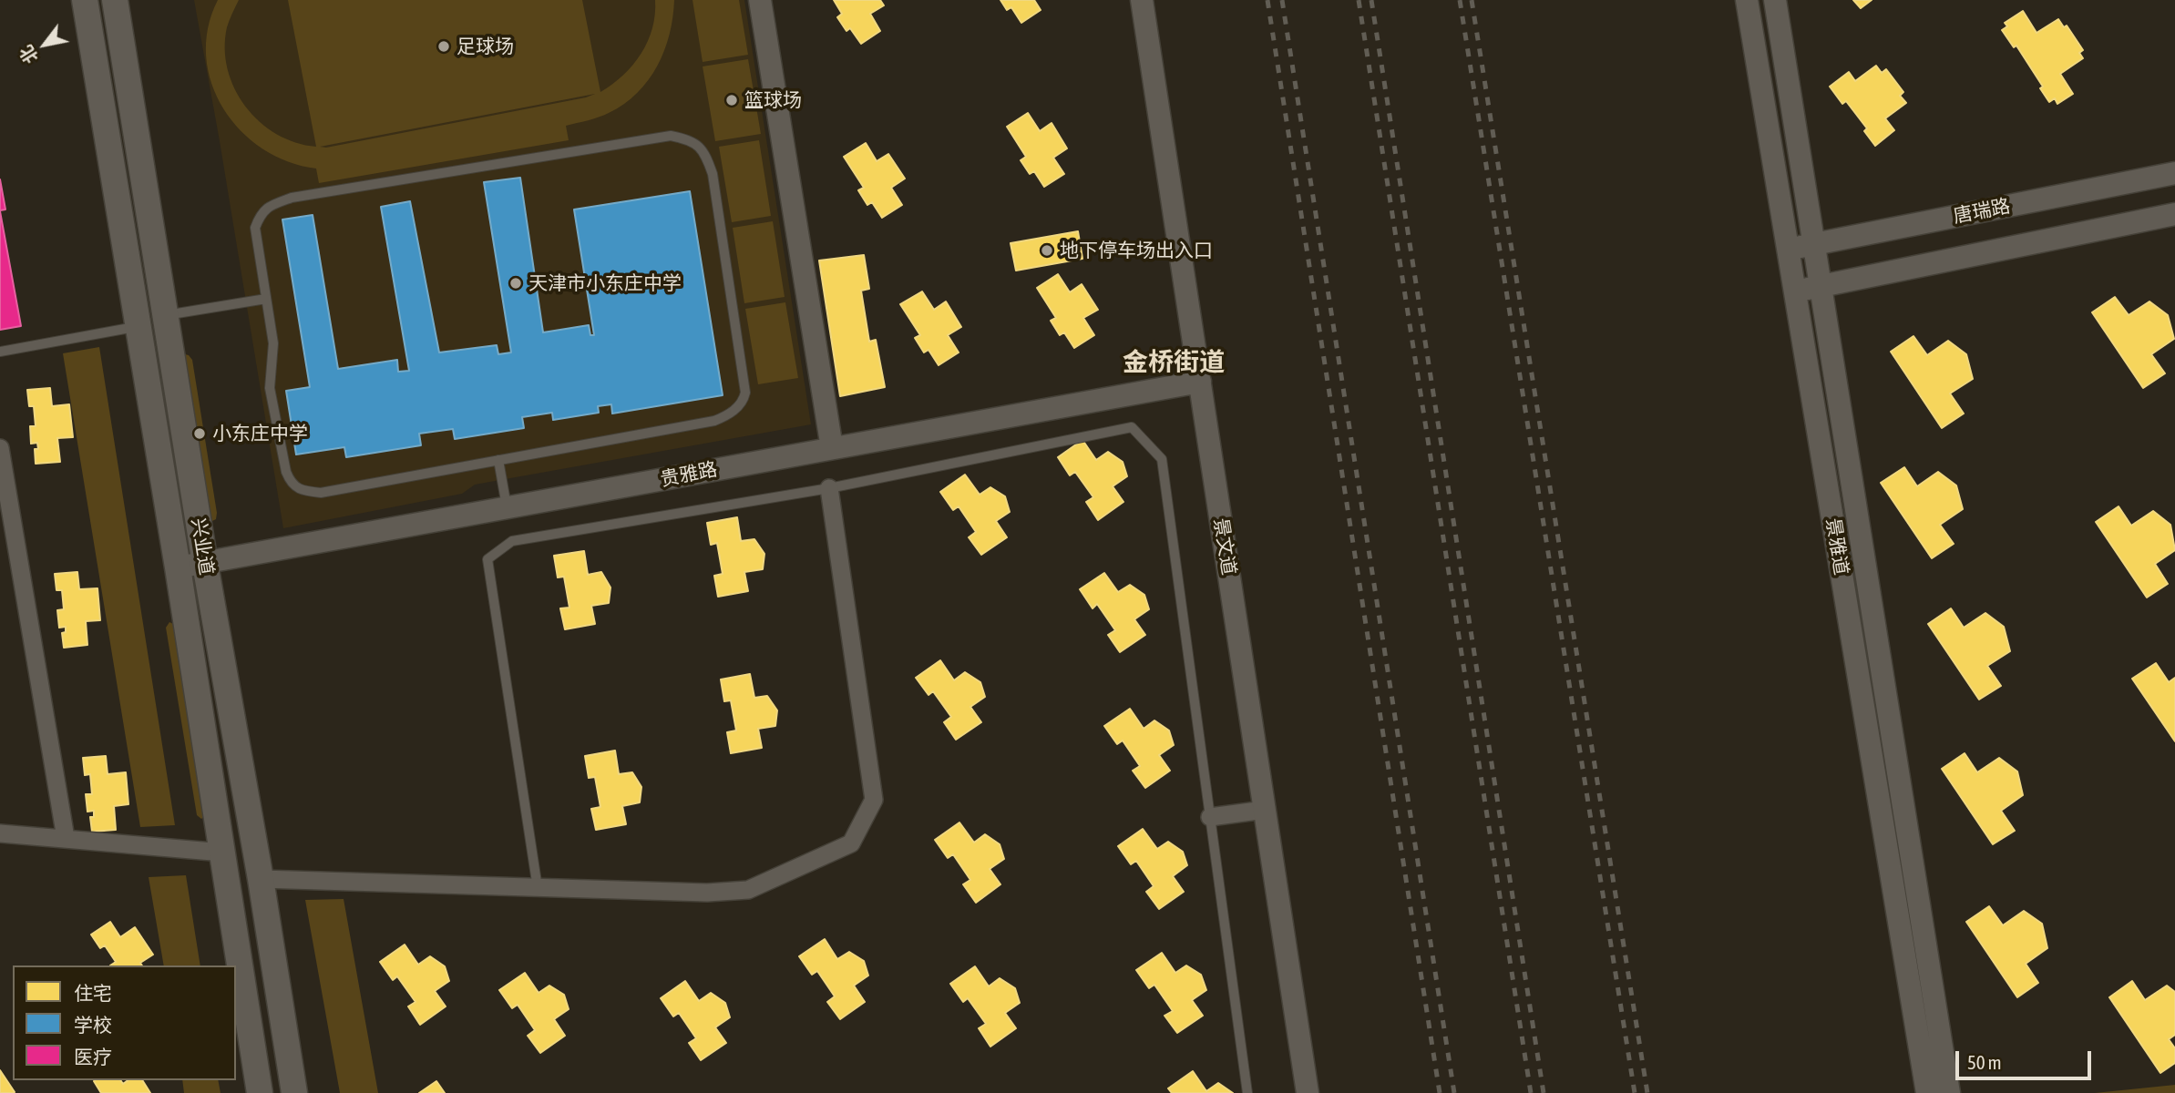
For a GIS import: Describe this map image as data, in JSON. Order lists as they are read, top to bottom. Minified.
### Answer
{"streets":{"main road":["兴业道"],"street":["唐瑞路","贵雅路","景文道","景雅道"]},"crossings":[["唐瑞路","景雅道"],["贵雅路","兴业道"],["贵雅路","景文道"]],"districts":["金桥街道"],"places":["足球场","篮球场","地下停车场出入口","天津市小东庄中学","小东庄中学"],"legend":["住宅","学校","医疗"],"scale_bar":"50 m","north":"bottom left"}
